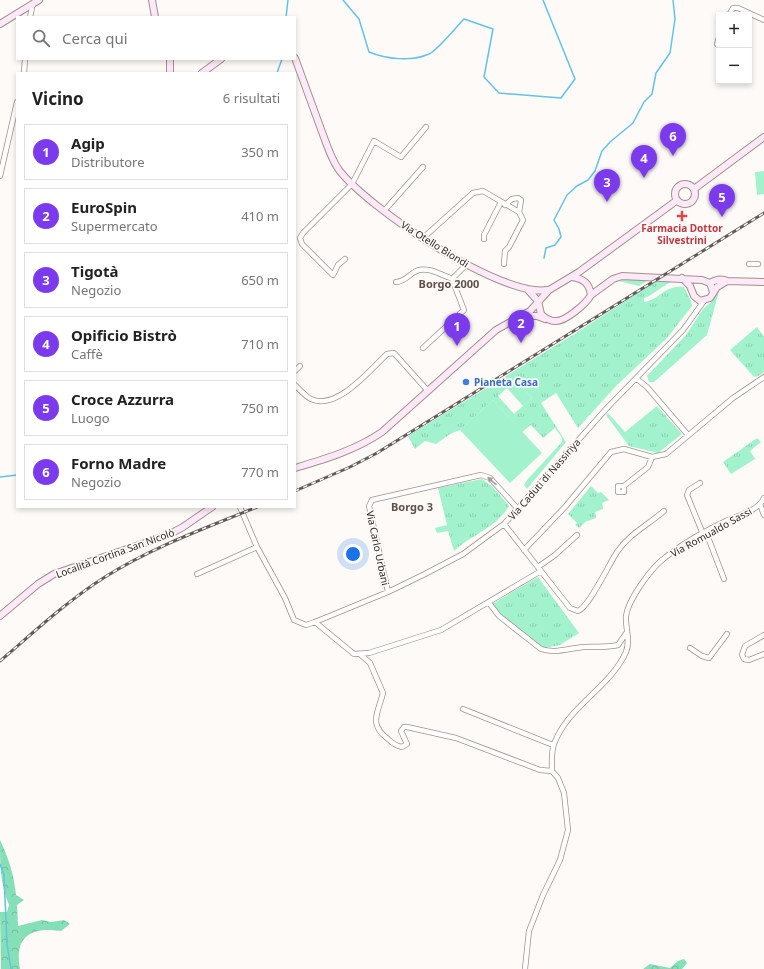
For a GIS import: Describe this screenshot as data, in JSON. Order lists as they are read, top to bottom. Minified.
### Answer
{"streets":{"main road":["Via Otello Biondi","Località Cortina San Nicolò"],"street":["Via Caduti di Nassiriya","Via Romualdo Sassi","Via Carlo Urbani"]},"crossings":[["Via Caduti di Nassiriya","Via Carlo Urbani"]],"districts":["Borgo 2000","Borgo 3"],"places":{"health":["Farmacia Dottor Silvestrini"],"other":["Pianeta Casa"]},"page":{"map_buttons":["+","−"],"search":"Cerca qui","heading":["Vicino","6 risultati"],"pins":["6","4","3","5","2","1"],"list":[{"mark":"1","name":"Agip","note":"Distributore","value":"350 m"},{"mark":"2","name":"EuroSpin","note":"Supermercato","value":"410 m"},{"mark":"3","name":"Tigotà","note":"Negozio","value":"650 m"},{"mark":"4","name":"Opificio Bistrò","note":"Caffè","value":"710 m"},{"mark":"5","name":"Croce Azzurra","note":"Luogo","value":"750 m"},{"mark":"6","name":"Forno Madre","note":"Negozio","value":"770 m"}]}}
